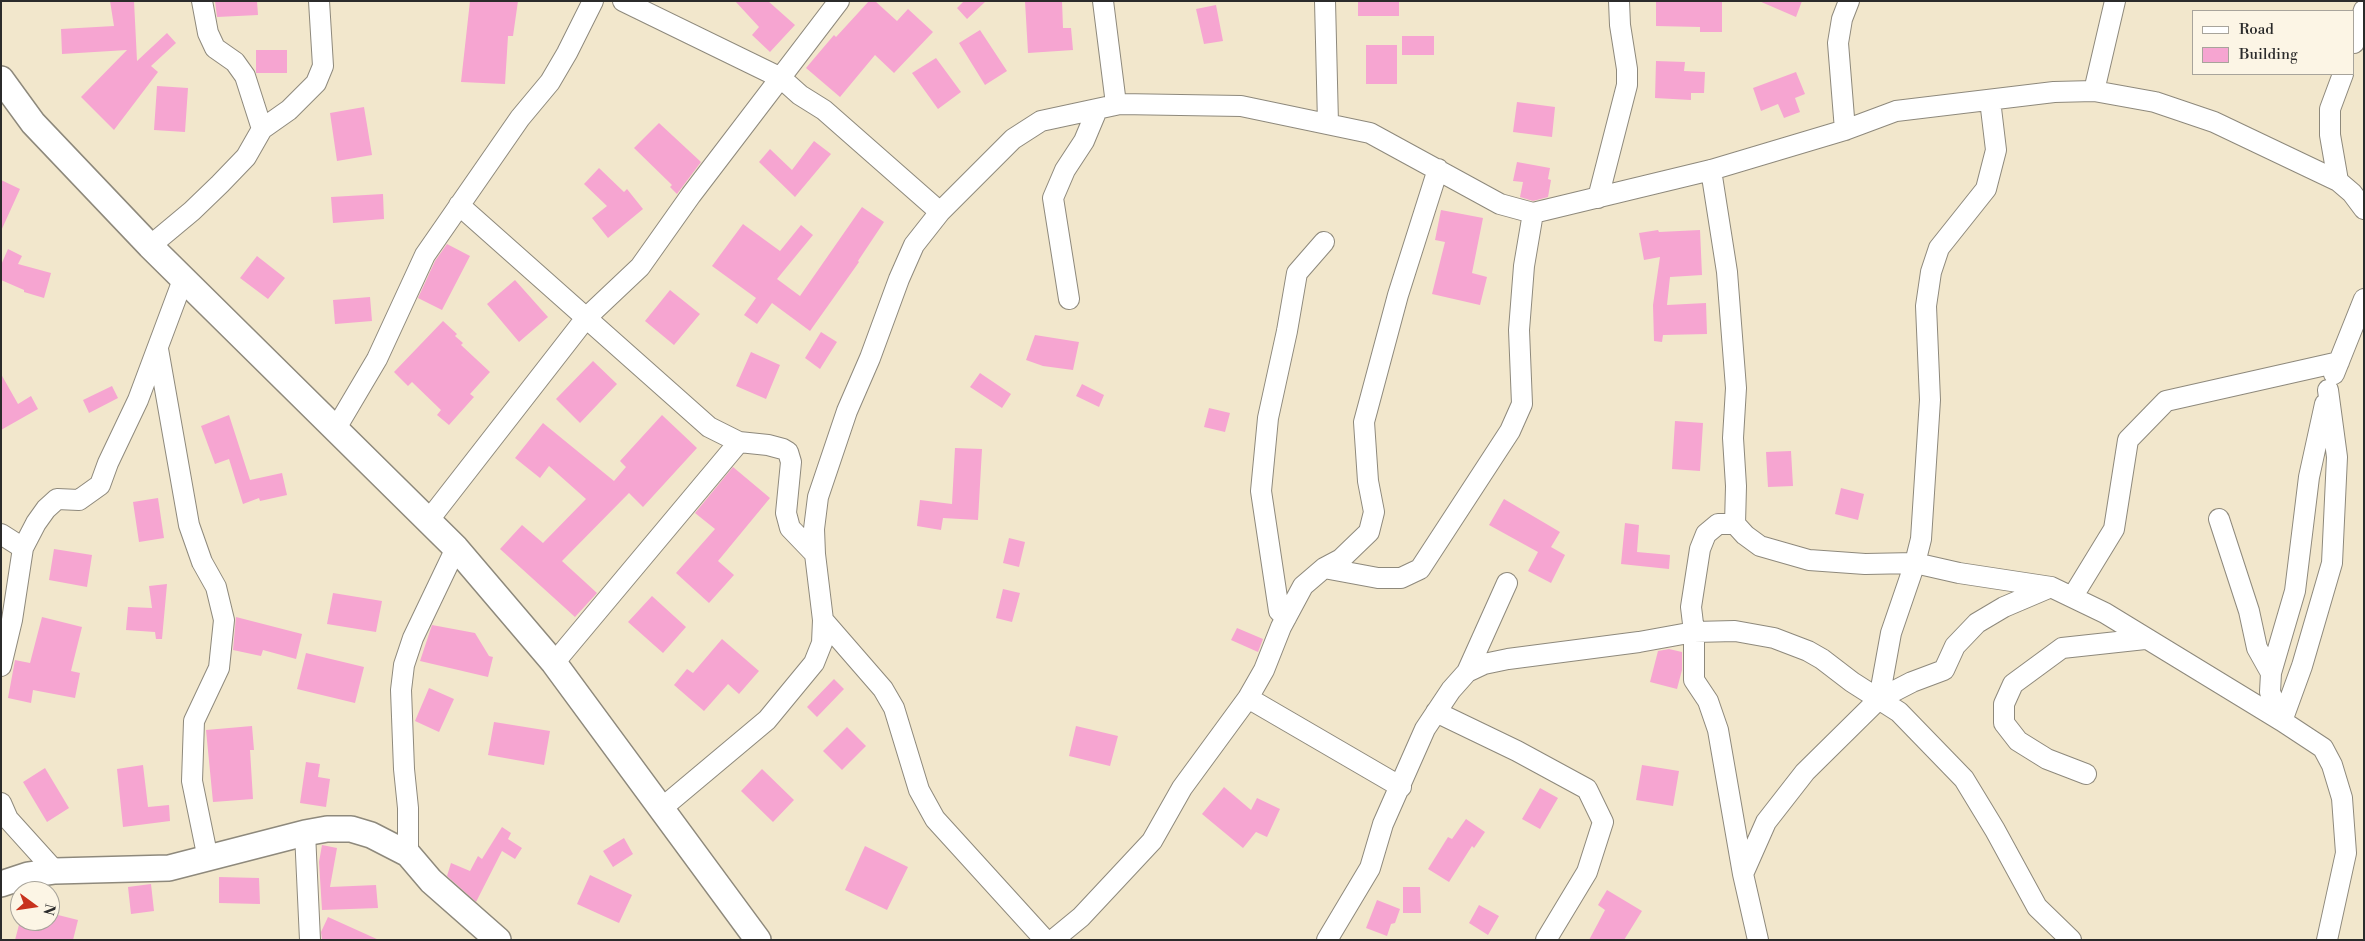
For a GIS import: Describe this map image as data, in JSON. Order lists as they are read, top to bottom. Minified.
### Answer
{"legend":["Road","Building"],"north":"right"}
